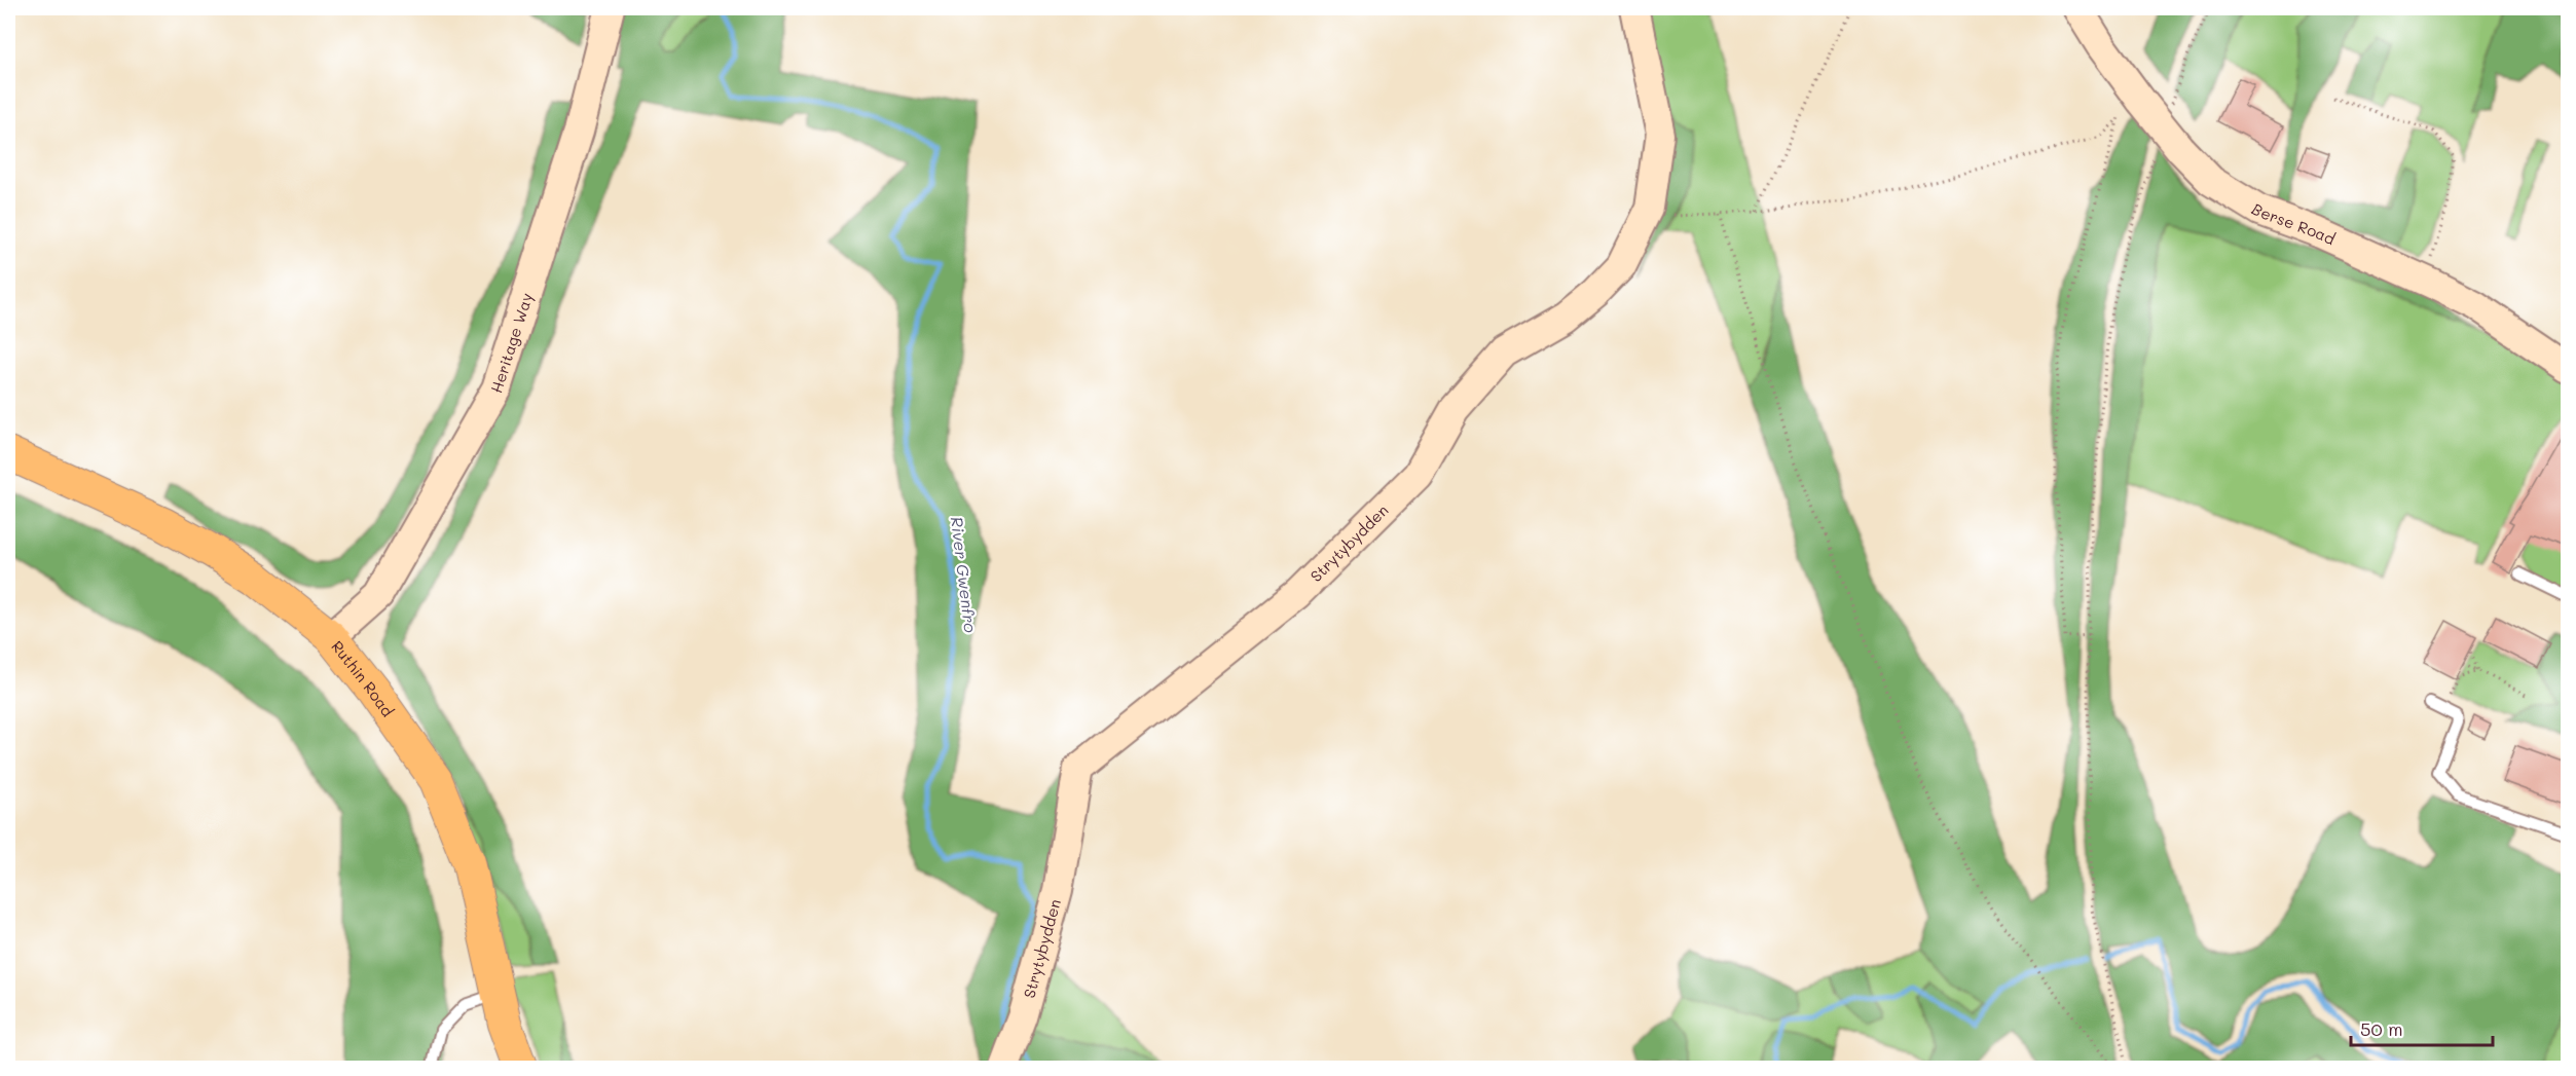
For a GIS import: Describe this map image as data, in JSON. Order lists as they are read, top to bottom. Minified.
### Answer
{"streets":{"main road":["Ruthin Road"],"street":["Berse Road","Heritage Way","Strytybydden"]},"crossings":[["Heritage Way","Ruthin Road"]],"water":["River Gwenfro"],"scale_bar":"50 m"}
